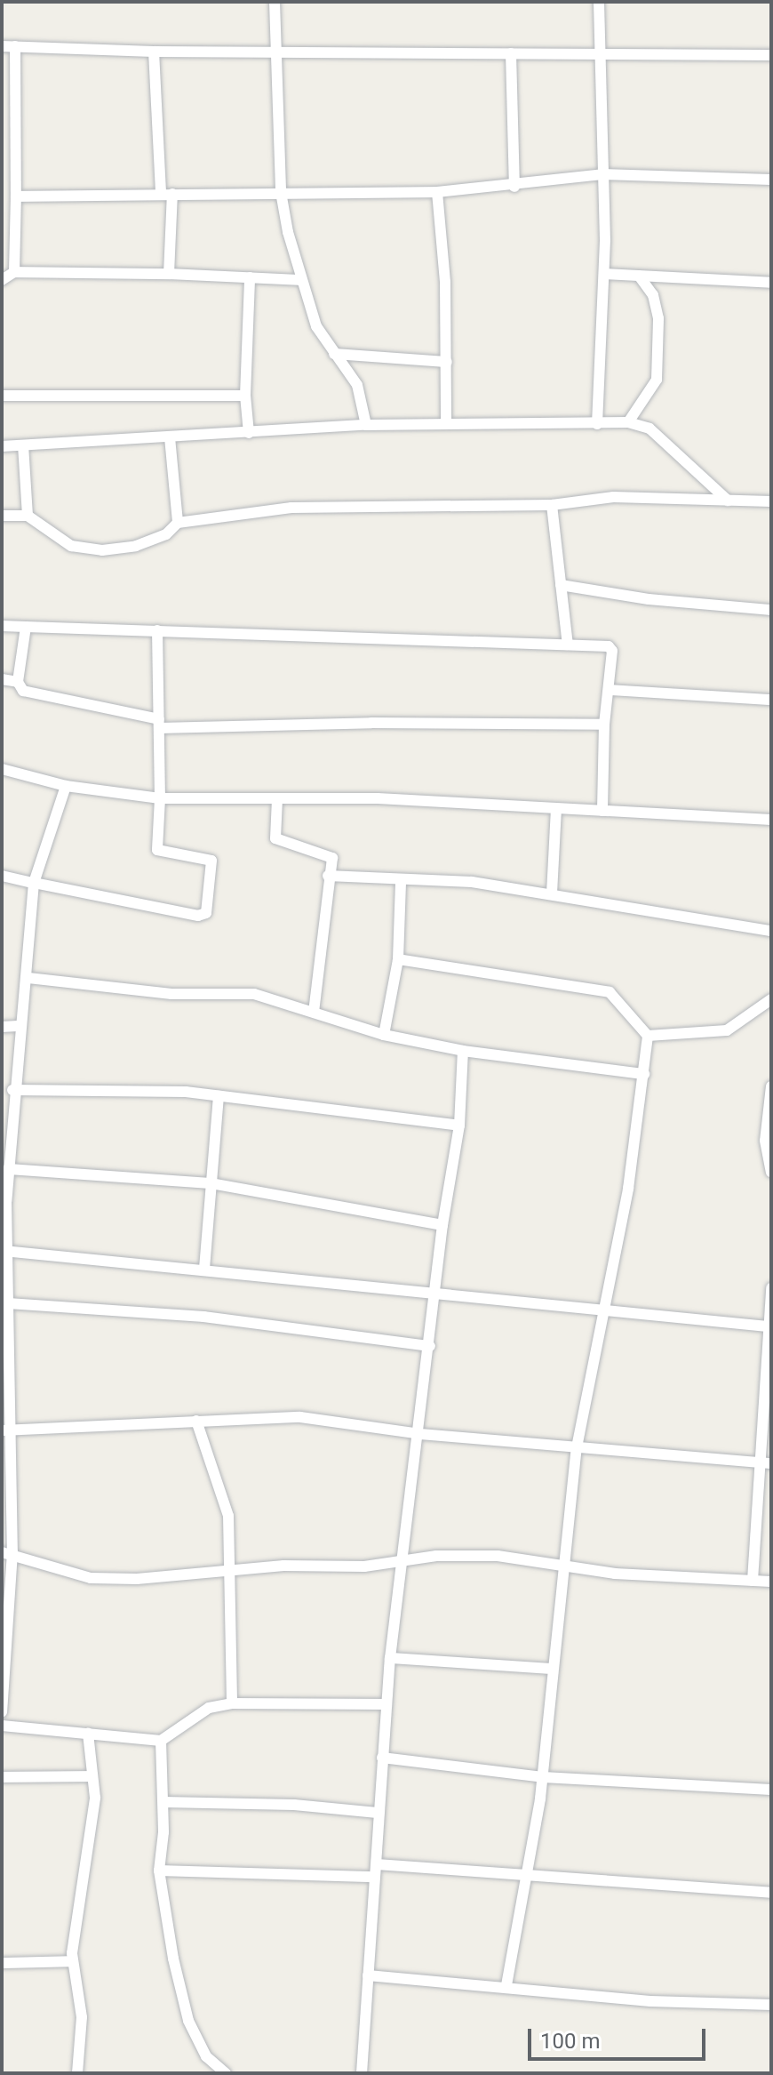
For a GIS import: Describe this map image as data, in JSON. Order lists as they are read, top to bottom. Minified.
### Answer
{"scale_bar":"100 m"}
